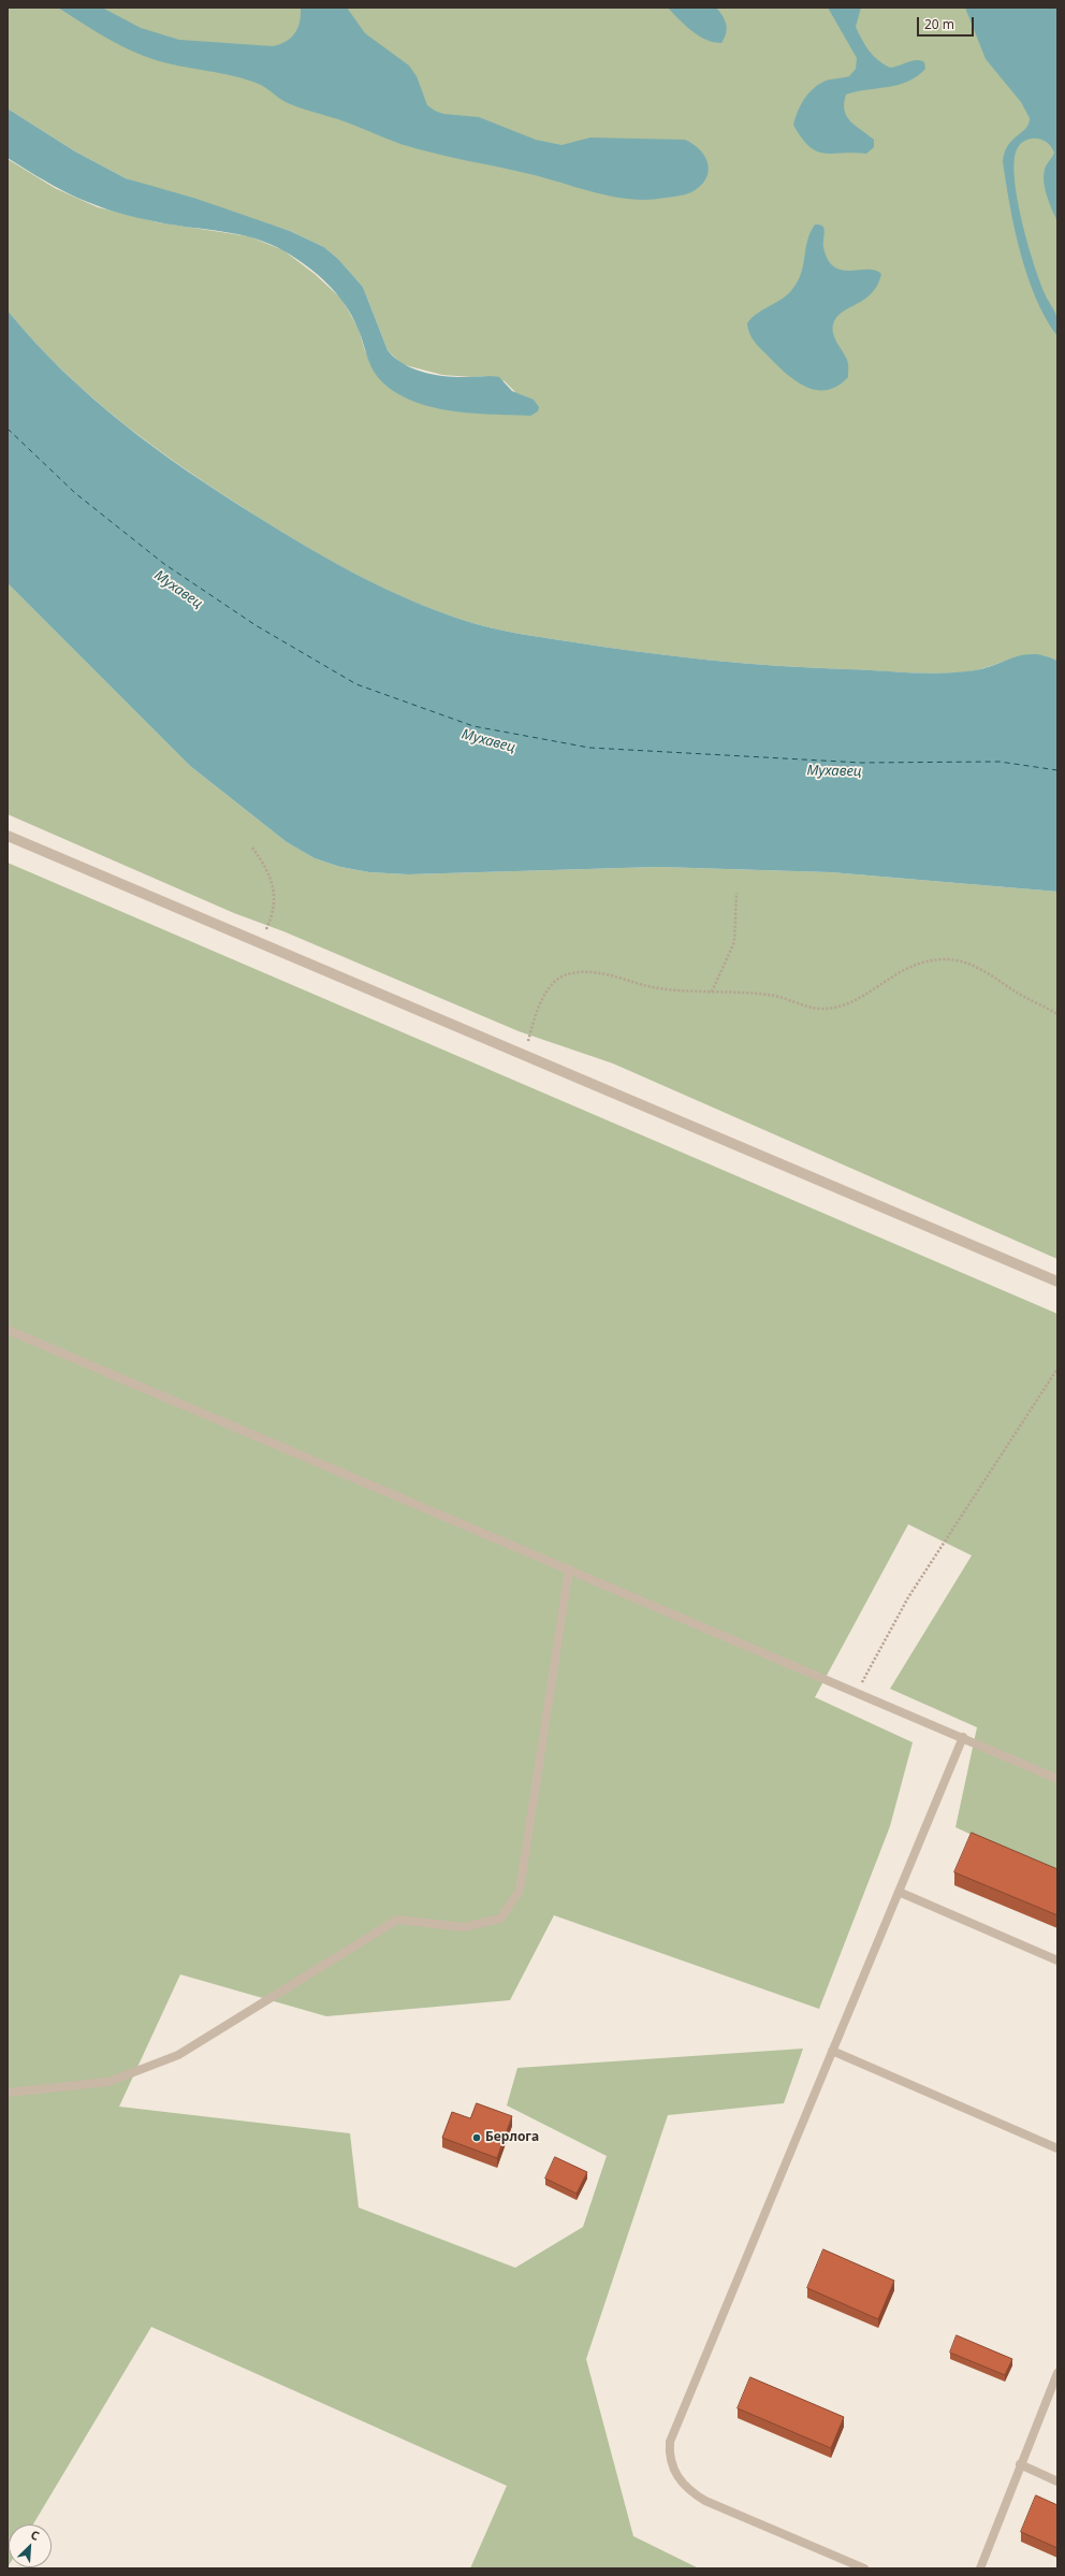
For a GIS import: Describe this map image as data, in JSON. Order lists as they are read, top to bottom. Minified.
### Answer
{"water":["Мухавец"],"places":["Берлога"],"scale_bar":"20 m","north":"top right"}
